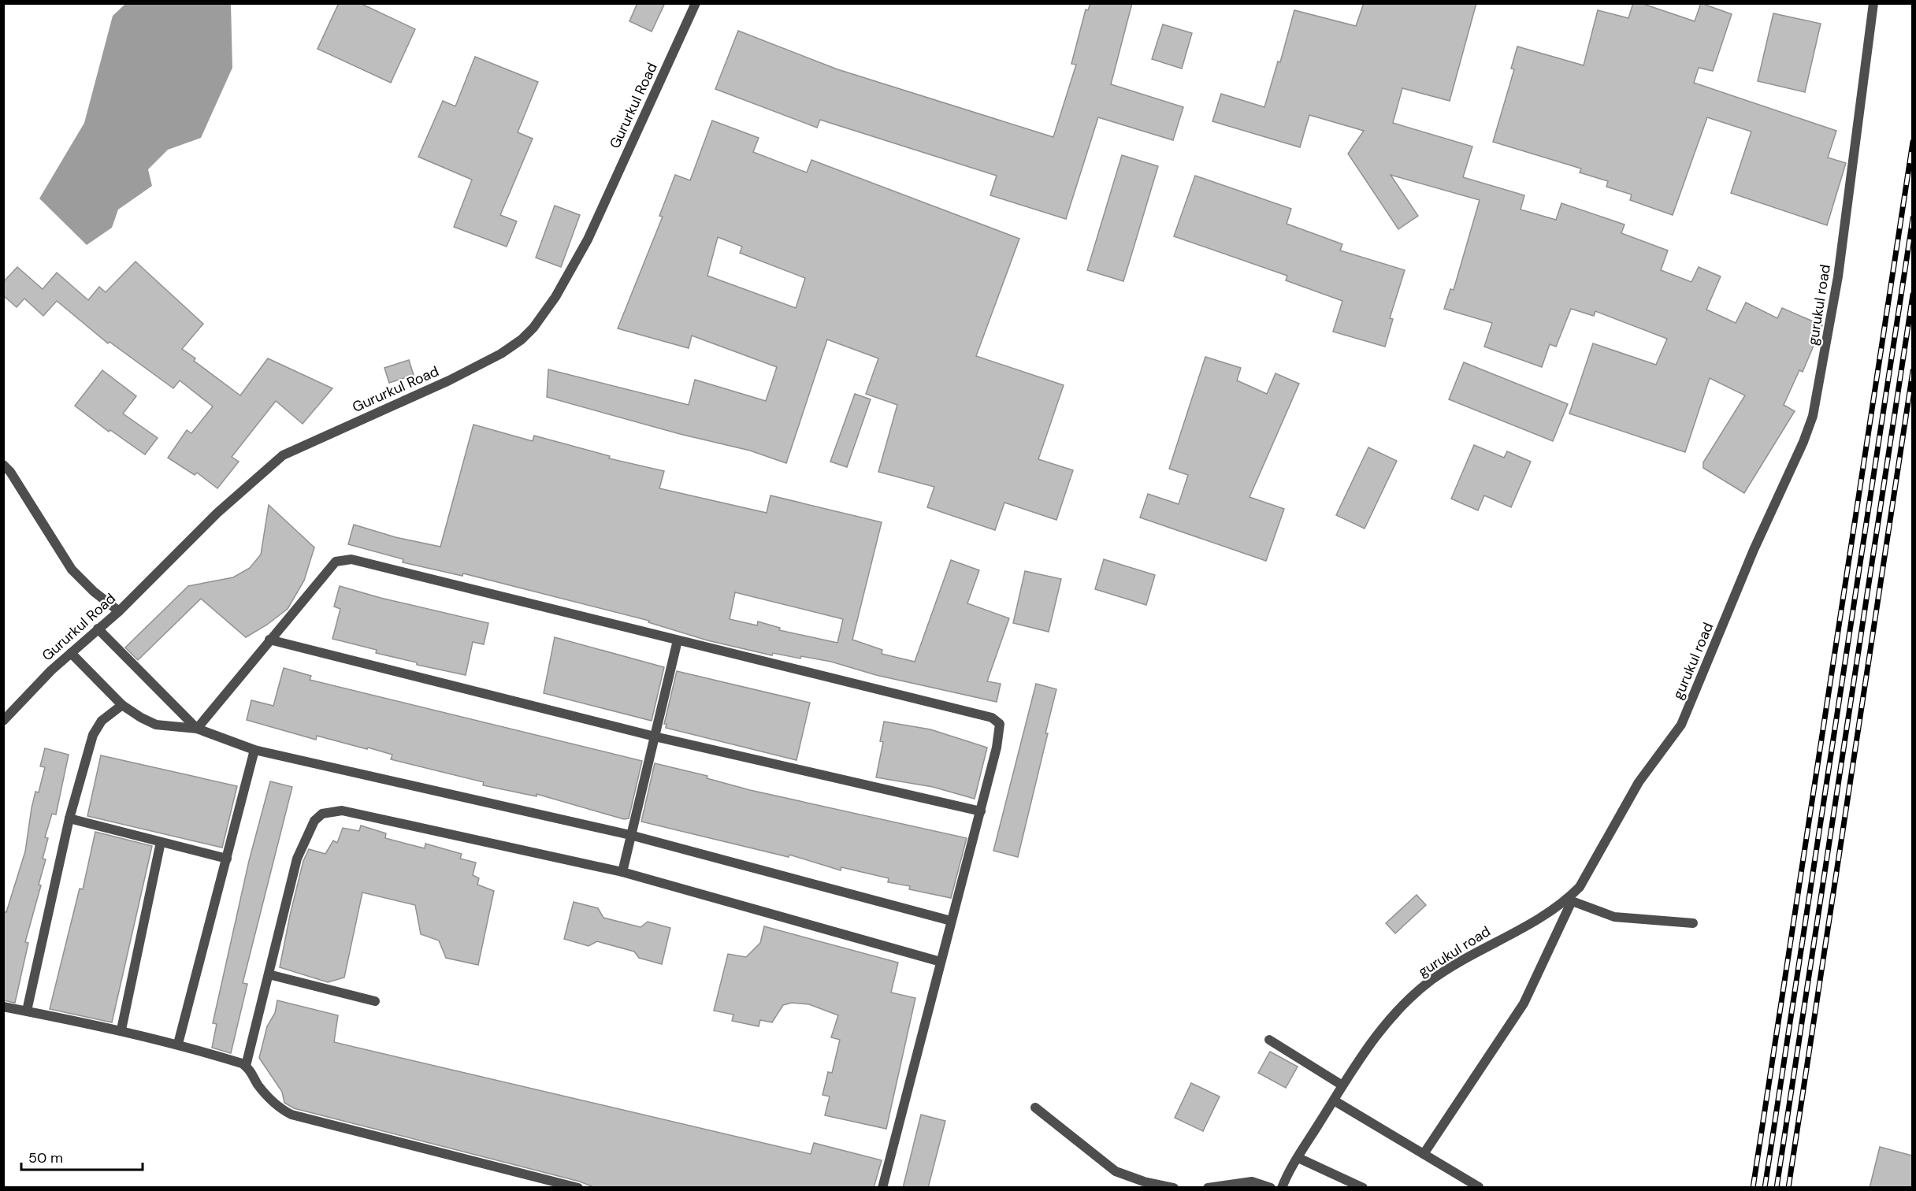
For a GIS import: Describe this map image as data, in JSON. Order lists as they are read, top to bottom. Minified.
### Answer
{"streets":{"street":["Gururkul Road","gurukul road"]},"scale_bar":"50 m"}
